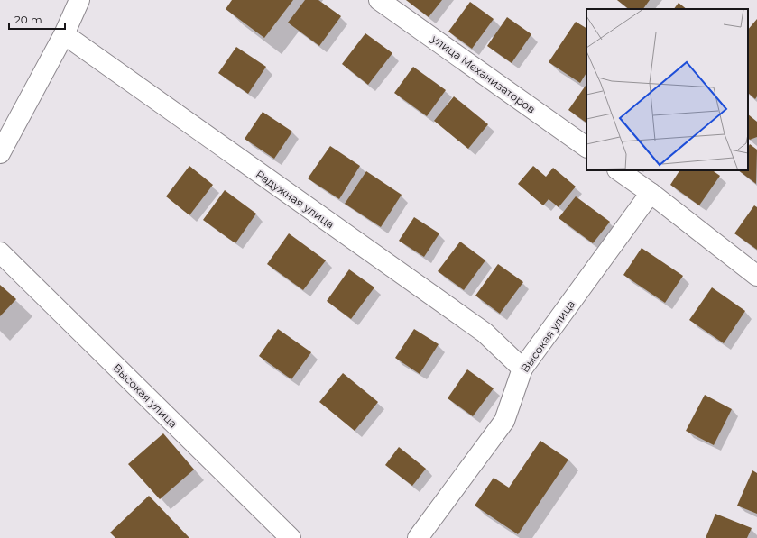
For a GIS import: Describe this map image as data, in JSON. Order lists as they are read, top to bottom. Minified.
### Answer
{"streets":{"street":["улица Механизаторов","Радужная улица","Высокая улица"]},"crossings":[["Радужная улица","Высокая улица"]],"scale_bar":"20 m"}
